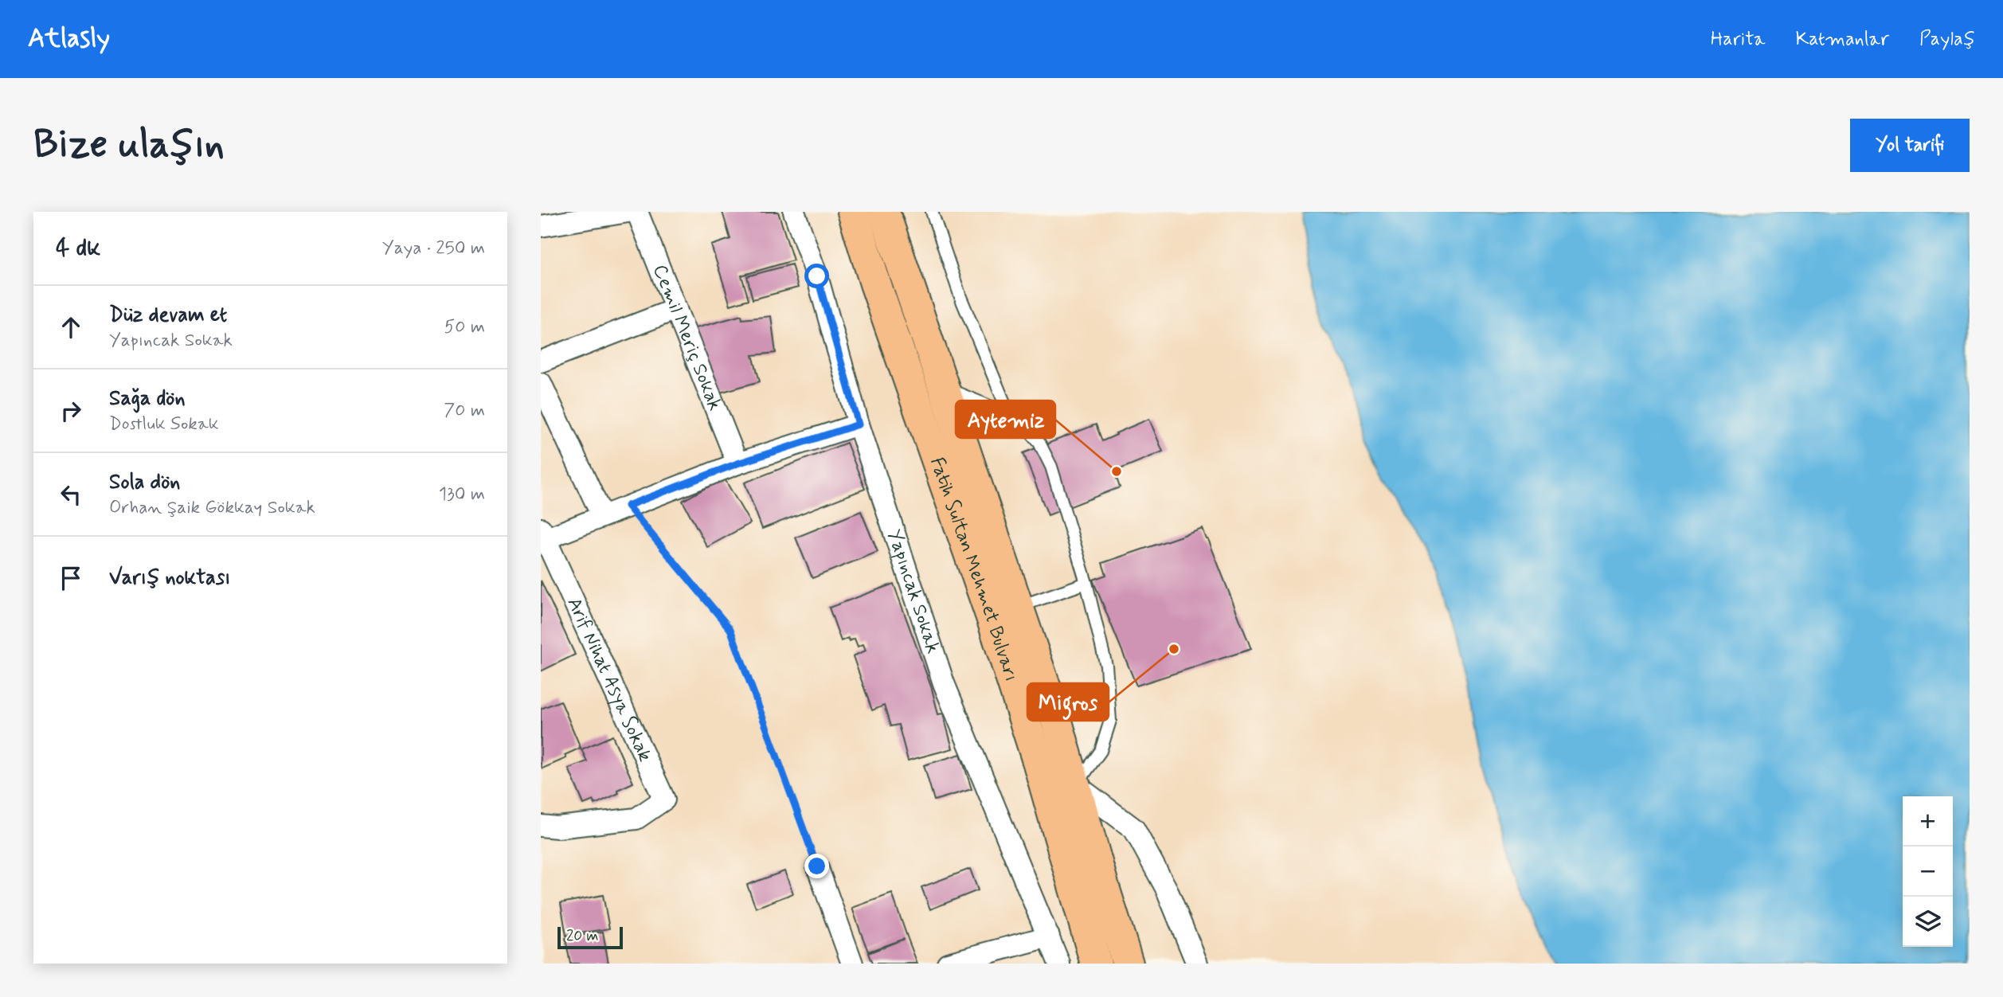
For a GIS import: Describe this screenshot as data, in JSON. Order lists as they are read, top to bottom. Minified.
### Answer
{"streets":{"main road":["Fatih Sultan Mehmet Bulvarı"],"street":["Cemil Meriç Sokak","Yapıncak Sokak","Arif Nihat Asya Sokak"]},"places":["Aytemiz","Migros"],"scale_bar":"20 m","page":{"header":"Atlasly","nav":["Harita","Katmanlar","Paylaş"],"buttons":"Yol tarifi","title":"Bize ulaşın","heading":["4 dk","Yaya · 250 m"],"list":[["Düz devam et","Yapıncak Sokak","50 m"],["Sağa dön","Dostluk Sokak","70 m"],["Sola dön","Orhan Şaik Gökkay Sokak","130 m"],"Varış noktası"],"map_buttons":["+","−"],"scale":"20 m"}}
